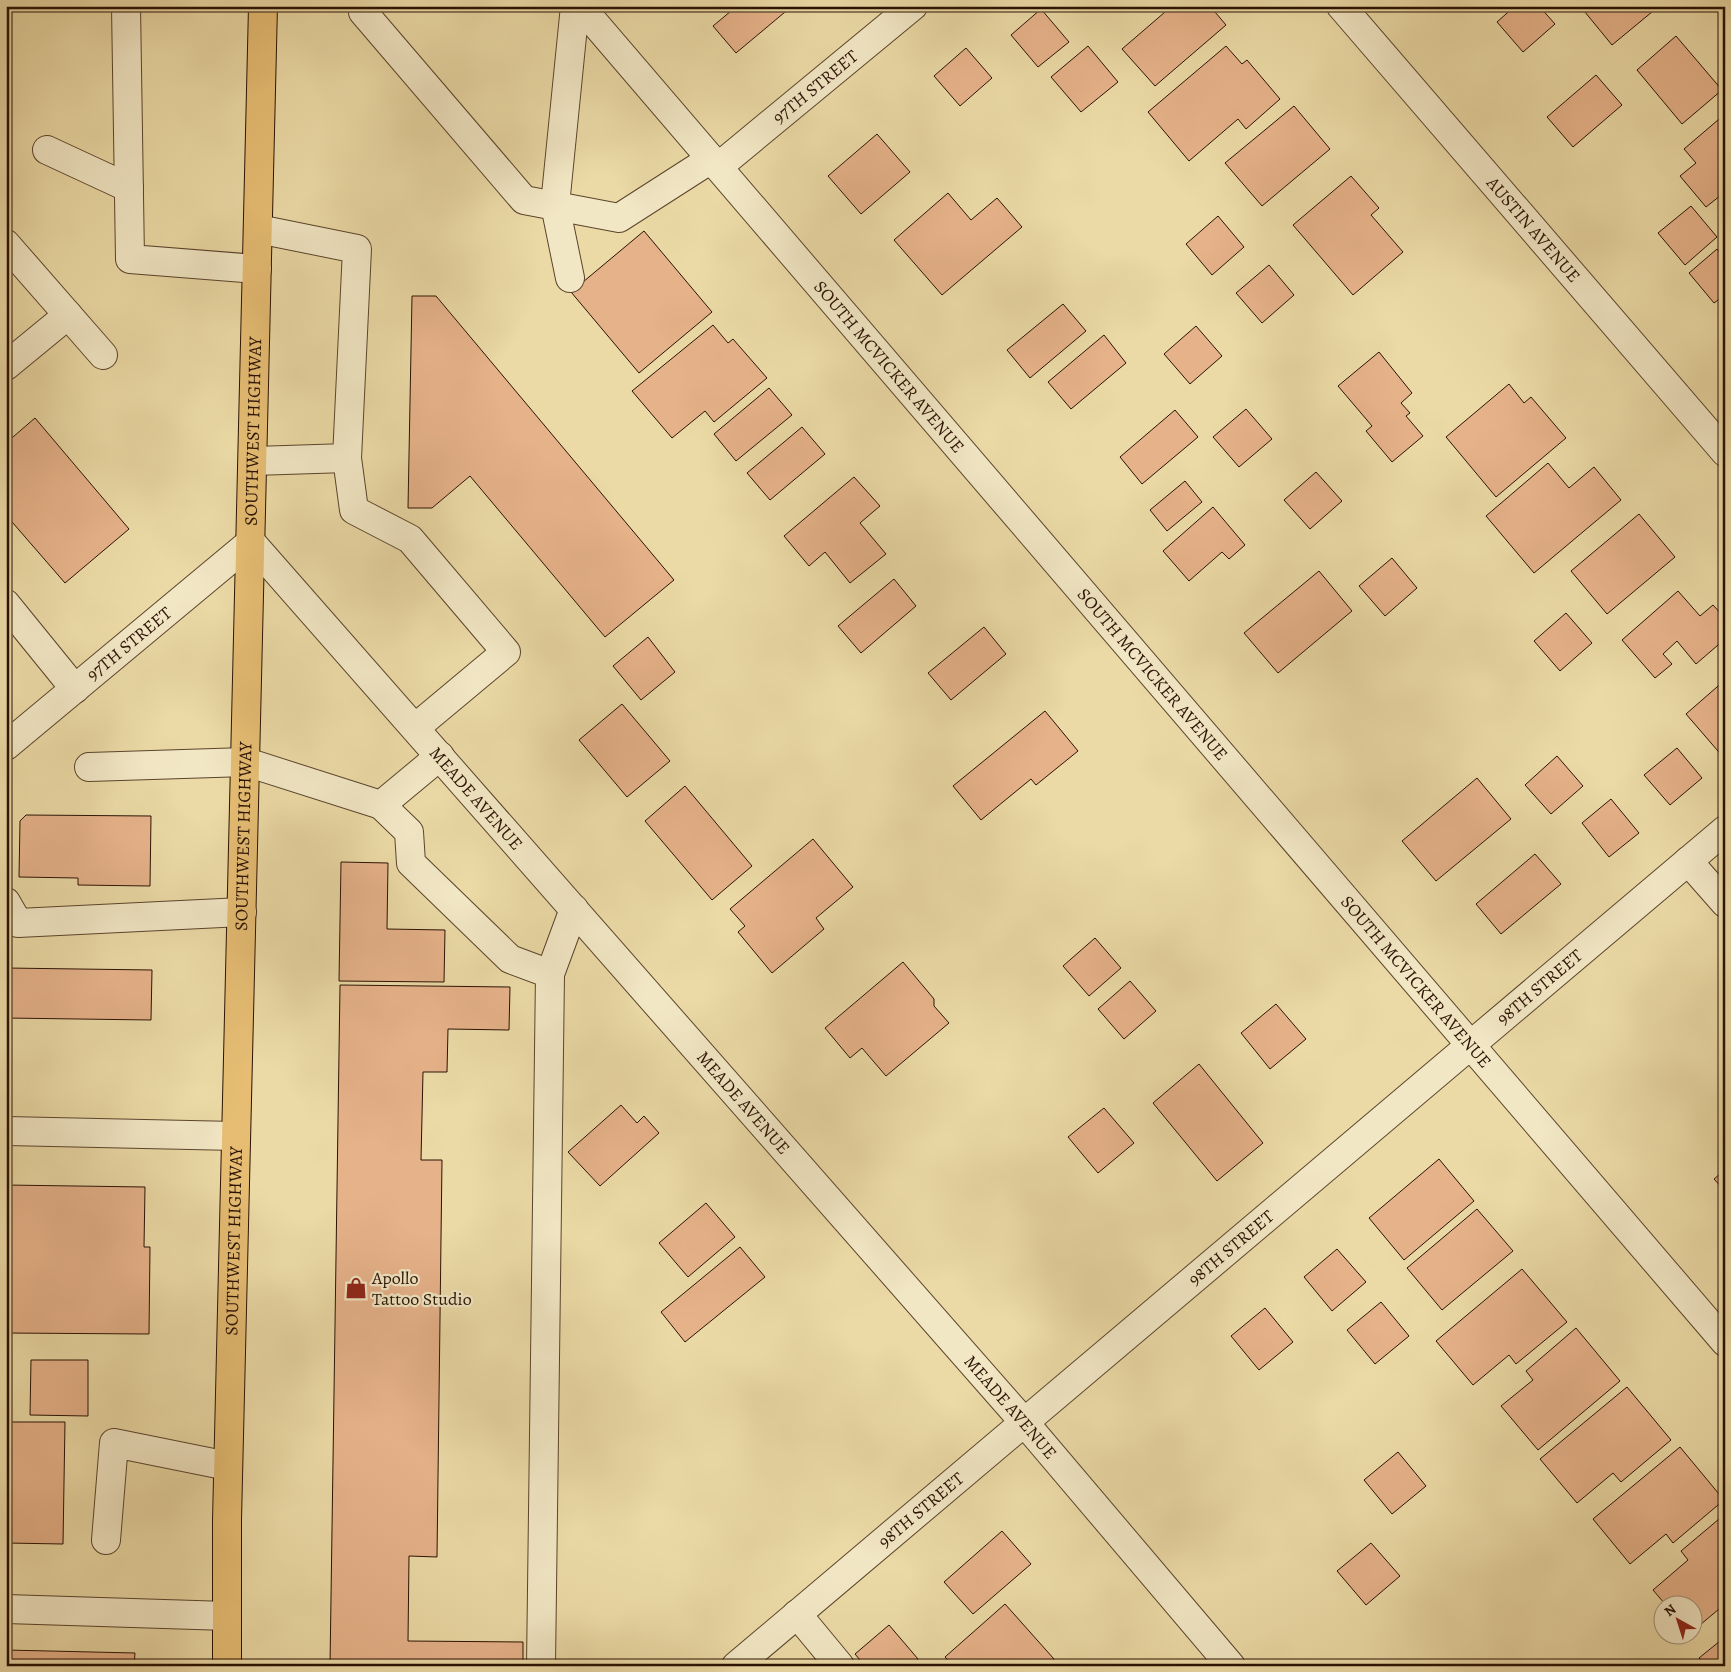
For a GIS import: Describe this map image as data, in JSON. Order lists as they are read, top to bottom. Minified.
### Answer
{"streets":{"main road":["SOUTHWEST HIGHWAY"],"street":["97TH STREET","AUSTIN AVENUE","SOUTH MCVICKER AVENUE","MEADE AVENUE","98TH STREET"]},"crossings":[["97TH STREET","SOUTH MCVICKER AVENUE"],["97TH STREET","SOUTHWEST HIGHWAY"],["97TH STREET","MEADE AVENUE"],["SOUTH MCVICKER AVENUE","98TH STREET"],["SOUTHWEST HIGHWAY","MEADE AVENUE"],["MEADE AVENUE","98TH STREET"]],"places":{"shop":["Apollo Tattoo Studio"]},"north":"top left"}
